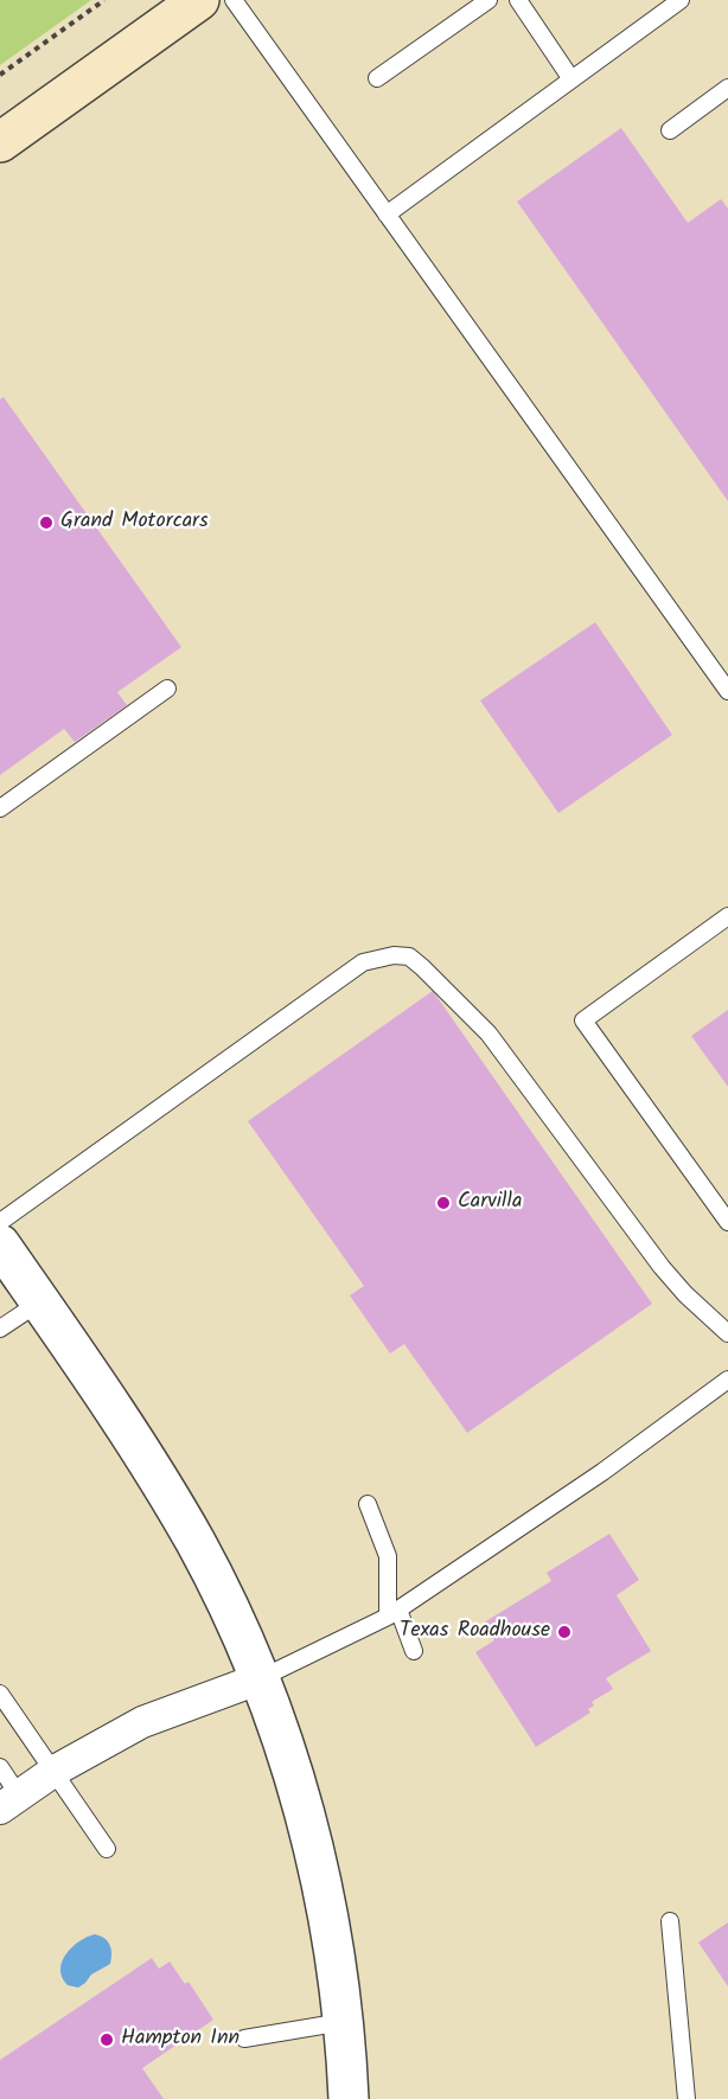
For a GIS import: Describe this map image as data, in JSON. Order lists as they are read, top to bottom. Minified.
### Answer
{"places":["Grand Motorcars","Carvilla","Texas Roadhouse","Hampton Inn"]}
